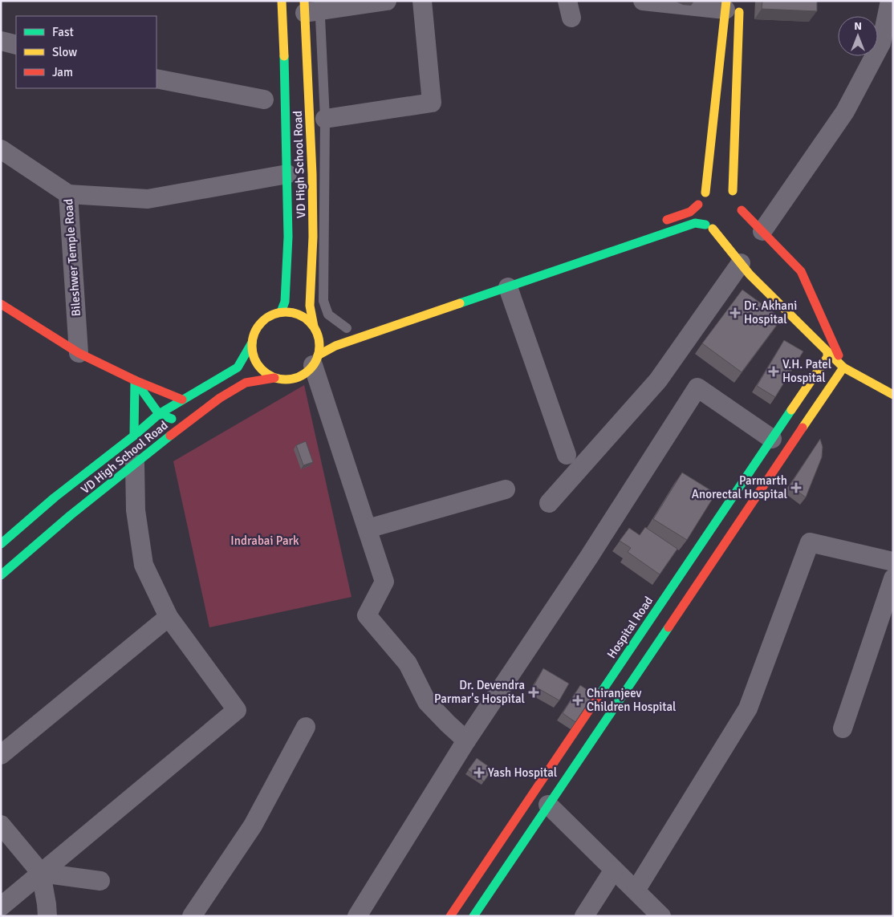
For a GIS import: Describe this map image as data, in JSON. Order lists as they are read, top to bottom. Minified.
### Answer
{"streets":{"street":["VD High School Road","Bileshwer Temple Road","Hospital Road"]},"parks":["Indrabai Park"],"places":{"health":["Dr. Akhani Hospital","V.H. Patel Hospital","Parmarth Anorectal Hospital","Dr. Devendra Parmar's Hospital","Chiranjeev Children Hospital","Yash Hospital"]},"legend":["Fast","Slow","Jam"],"north":"top"}
